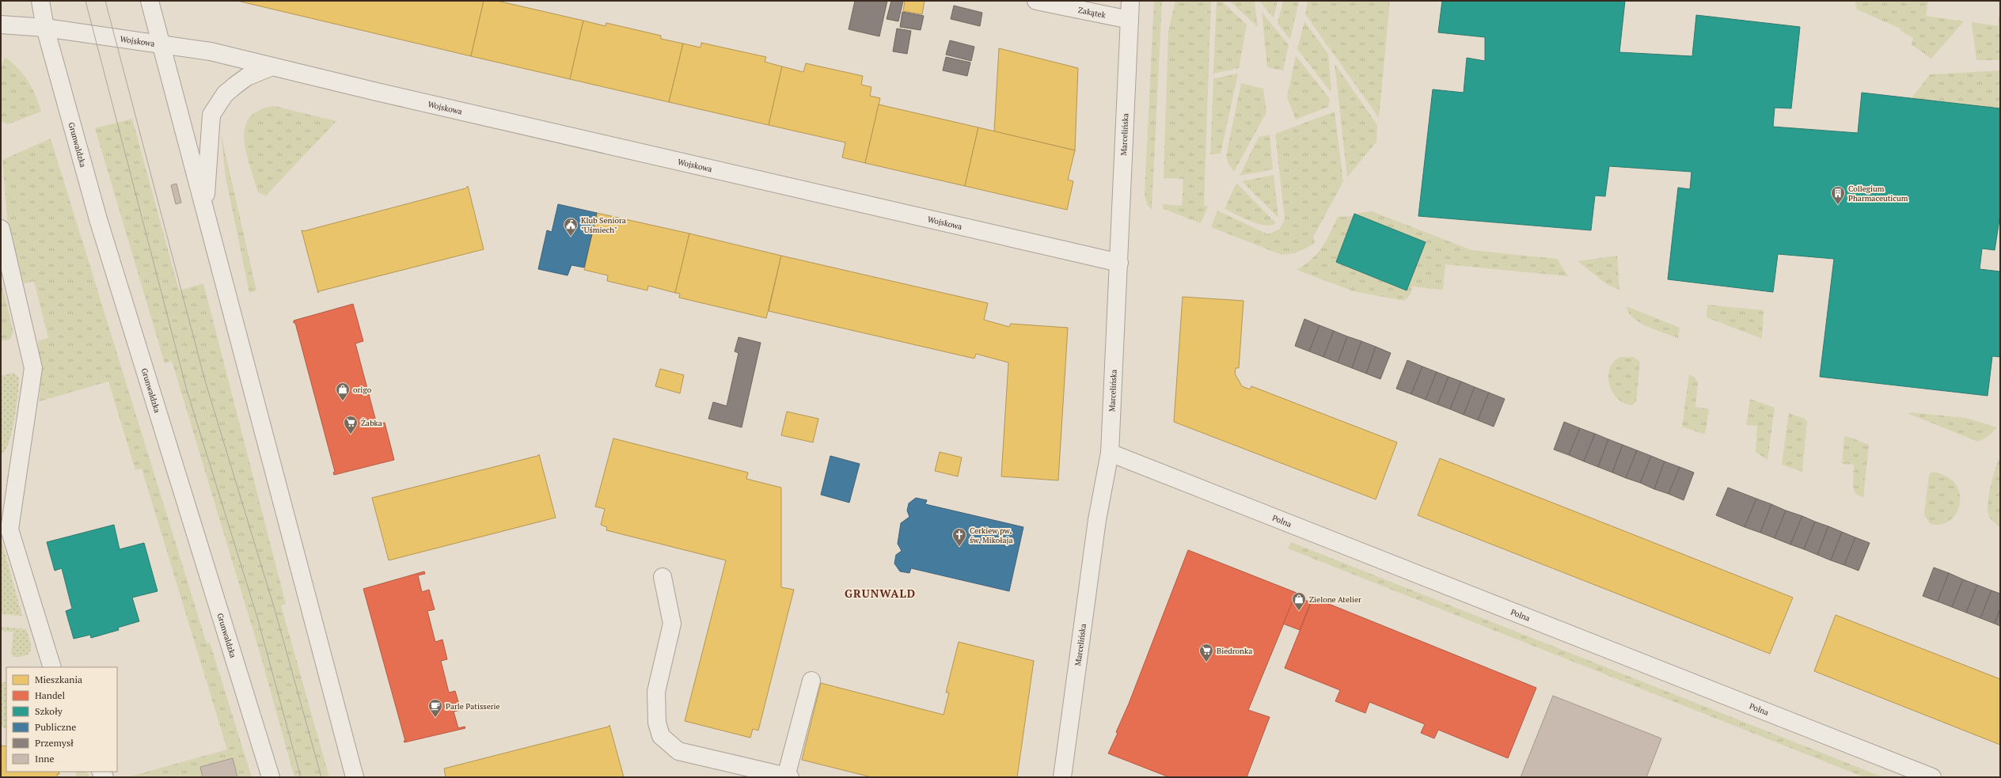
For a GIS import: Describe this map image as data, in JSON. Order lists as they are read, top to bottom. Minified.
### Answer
{"streets":{"street":["Zakątek","Wojskowa","Marcelińska","Grunwaldzka","Polna"]},"crossings":[["Zakątek","Marcelińska"],["Wojskowa","Marcelińska"],["Wojskowa","Grunwaldzka"],["Marcelińska","Polna"]],"districts":["GRUNWALD"],"places":{"building":["Collegium Pharmaceuticum"],"public building":["Klub Seniora \"Uśmiech\""],"shop":["origo","Zielone Atelier"],"supermarket":["Żabka","Biedronka"],"church":["Cerkiew pw. św. Mikołaja"],"cafe":["Parle Patisserie"]},"legend":["Mieszkania","Handel","Szkoły","Publiczne","Przemysł","Inne"]}
